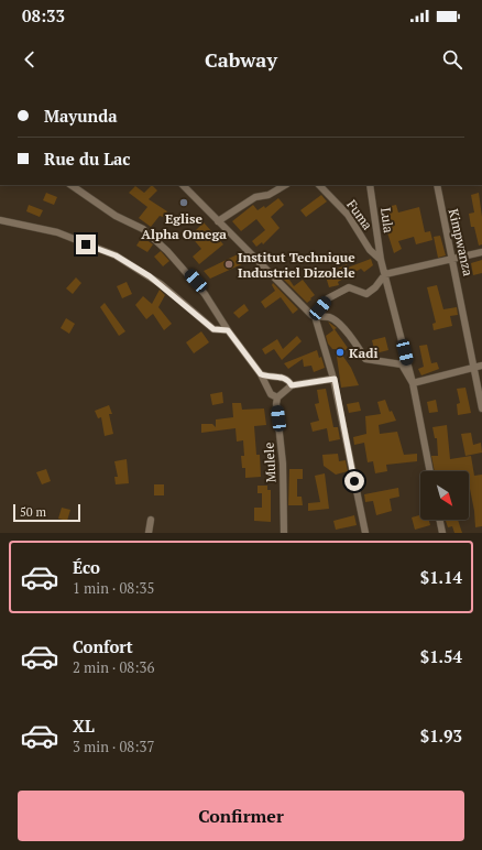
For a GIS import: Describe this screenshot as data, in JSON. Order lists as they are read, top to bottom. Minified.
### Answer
{"streets":{"street":["Fuma","Lula","Kimpwanza","Mulele"]},"crossings":[["Fuma","Lula"]],"places":["Eglise Alpha Omega","Institut Technique Industriel Dizolele","Kadi"],"scale_bar":"50 m","north":"bottom right","page":{"status":"08:33","header":"Cabway","banner":["Mayunda","Rue du Lac"],"scale":"50 m","list":[{"name":"Éco","note":"1 min · 08:35","value":"$1.14"},{"name":"Confort","note":"2 min · 08:36","value":"$1.54"},{"name":"XL","note":"3 min · 08:37","value":"$1.93"}],"buttons":"Confirmer"}}
